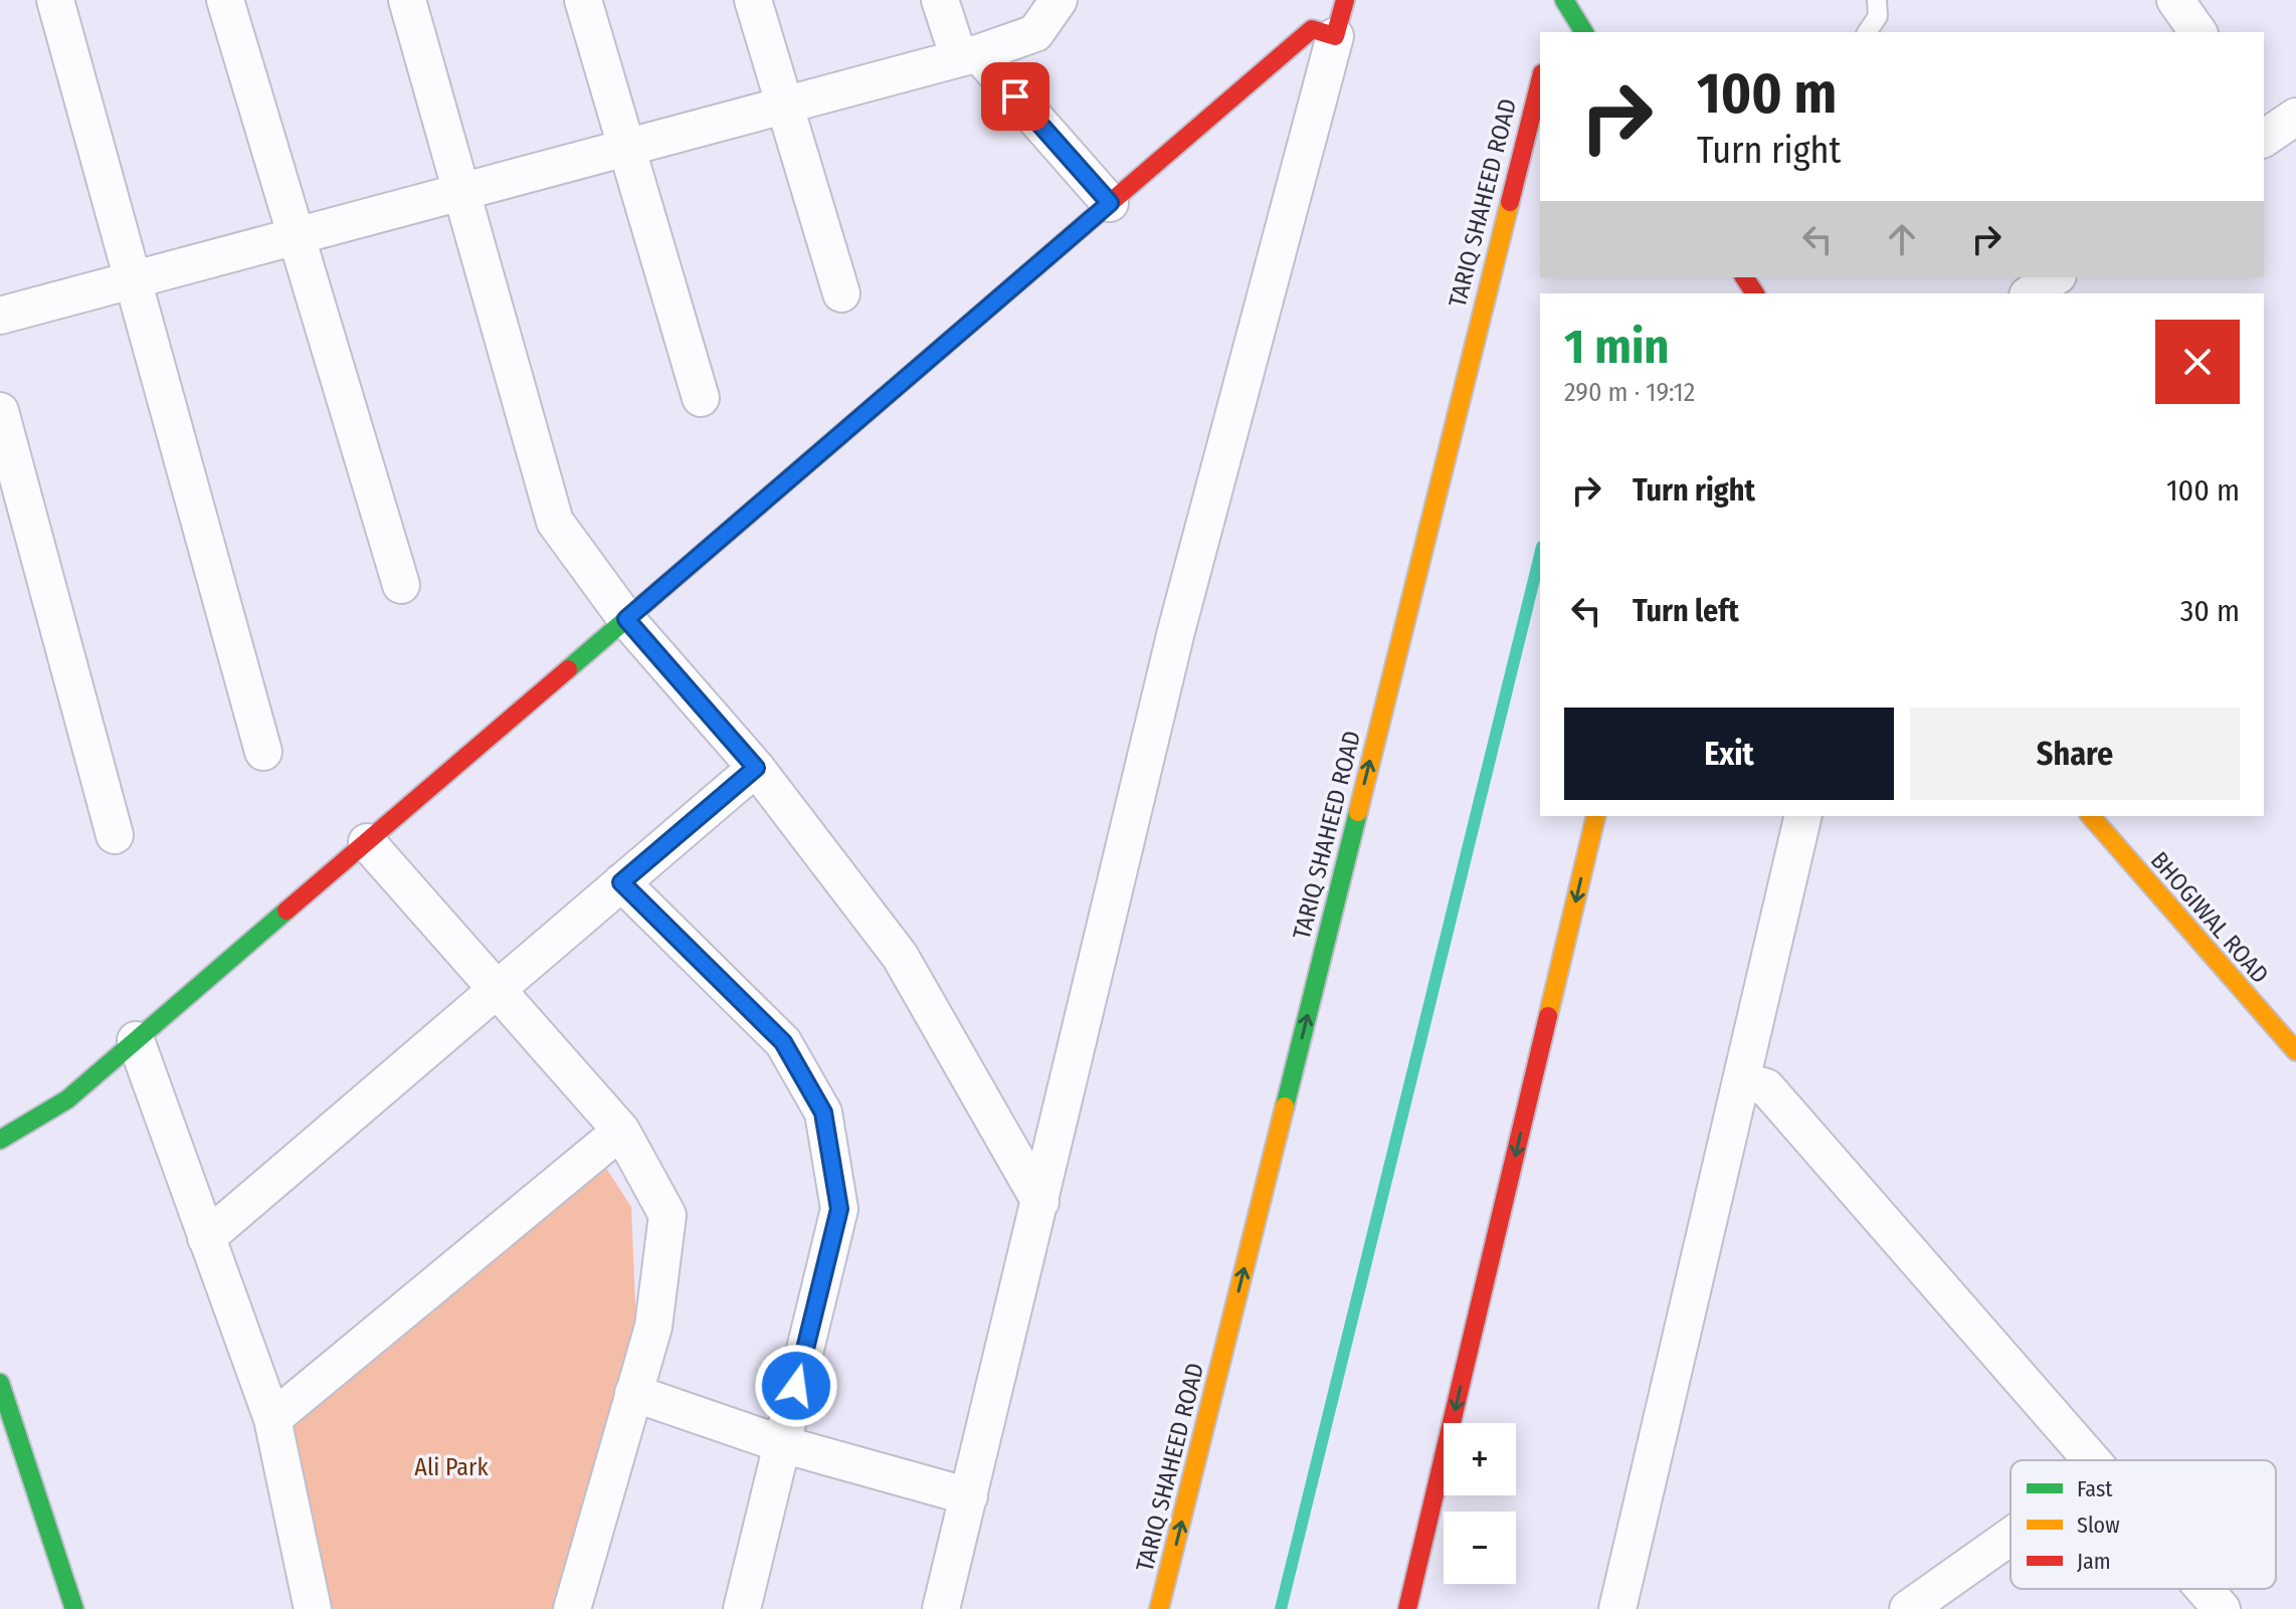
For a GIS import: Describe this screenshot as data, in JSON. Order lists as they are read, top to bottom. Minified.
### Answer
{"streets":{"main road":["TARIQ SHAHEED ROAD","BHOGIWAL ROAD"]},"one_way":["TARIQ SHAHEED ROAD"],"parks":["Ali Park"],"legend":["Fast","Slow","Jam"],"page":{"turn":["100 m","Turn right"],"heading":["1 min","290 m · 19:12"],"list":[{"name":"Turn right","value":"100 m"},{"name":"Turn left","value":"30 m"}],"buttons":["Exit","Share"],"map_buttons":["+","−"]}}
